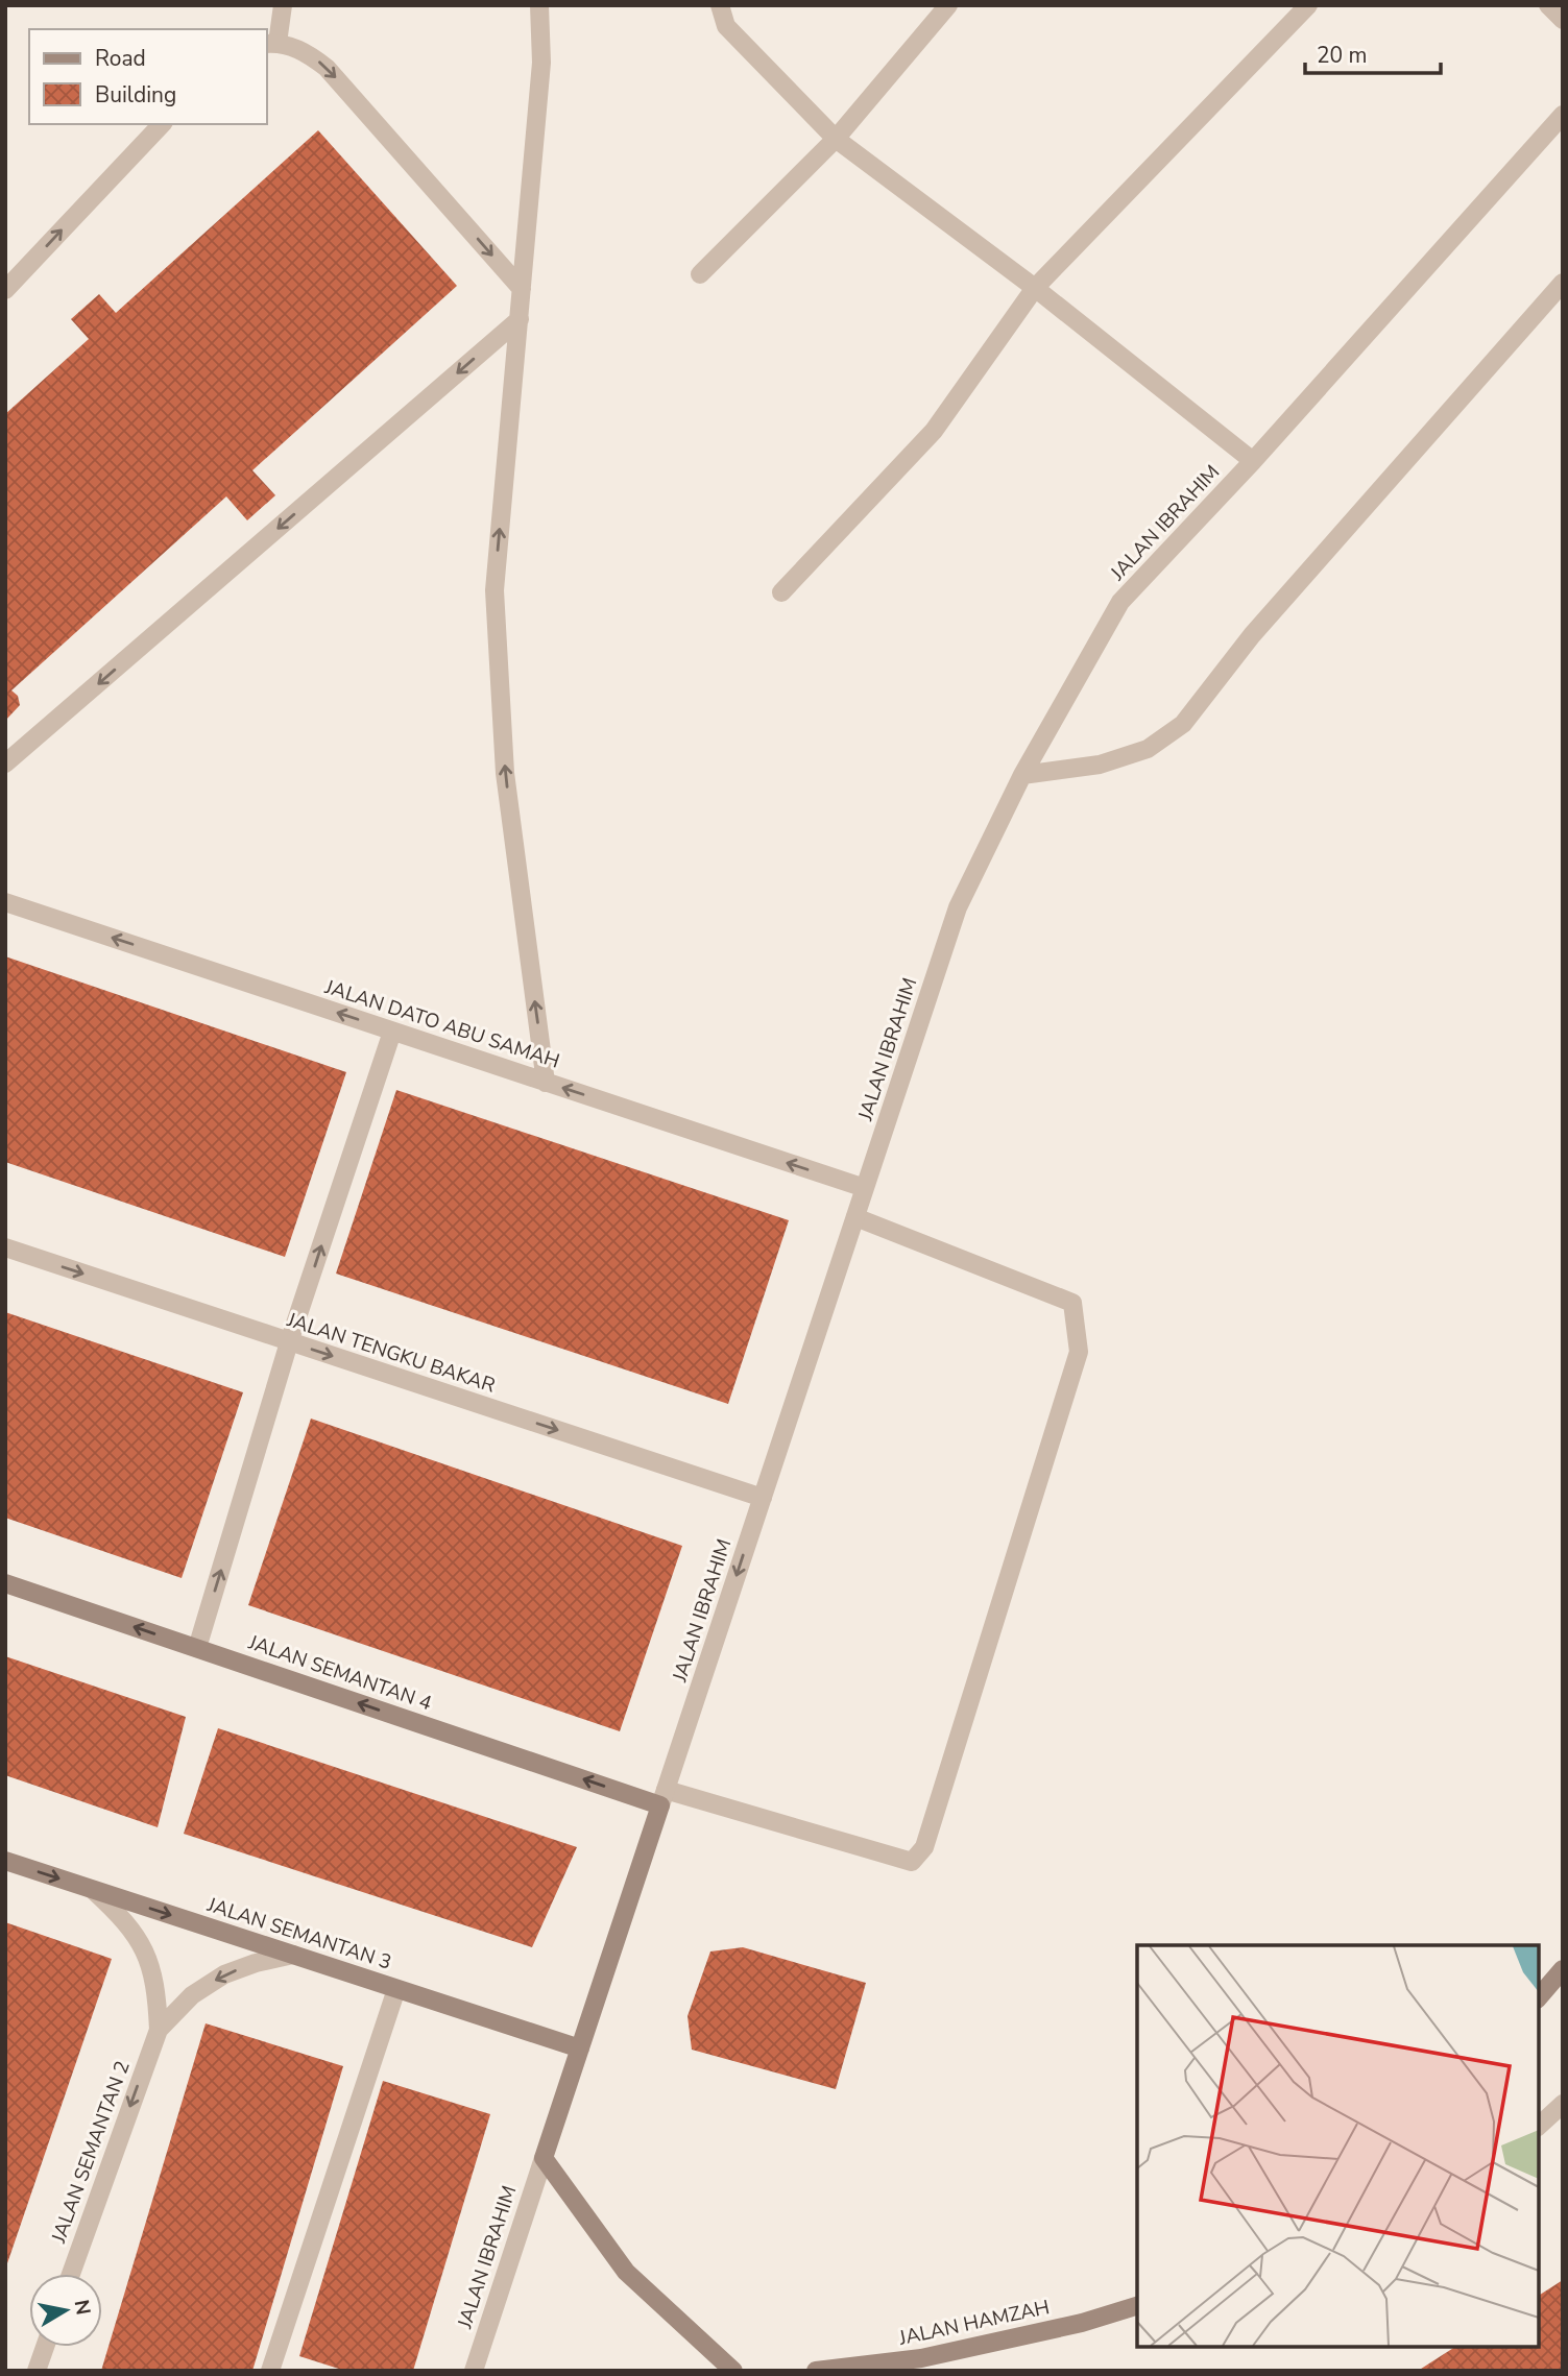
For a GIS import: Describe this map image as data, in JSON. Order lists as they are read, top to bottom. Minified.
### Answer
{"streets":{"street":["JALAN IBRAHIM","JALAN DATO ABU SAMAH","JALAN TENGKU BAKAR","JALAN SEMANTAN 4","JALAN SEMANTAN 3","JALAN SEMANTAN 2","JALAN HAMZAH"]},"crossings":[["JALAN IBRAHIM","JALAN DATO ABU SAMAH"],["JALAN IBRAHIM","JALAN TENGKU BAKAR"],["JALAN IBRAHIM","JALAN SEMANTAN 4"],["JALAN IBRAHIM","JALAN SEMANTAN 3"],["JALAN SEMANTAN 3","JALAN SEMANTAN 2"]],"one_way":["JALAN DATO ABU SAMAH","JALAN TENGKU BAKAR","JALAN SEMANTAN 4","JALAN SEMANTAN 3","JALAN SEMANTAN 2"],"legend":["Road","Building"],"scale_bar":"20 m","north":"right"}
